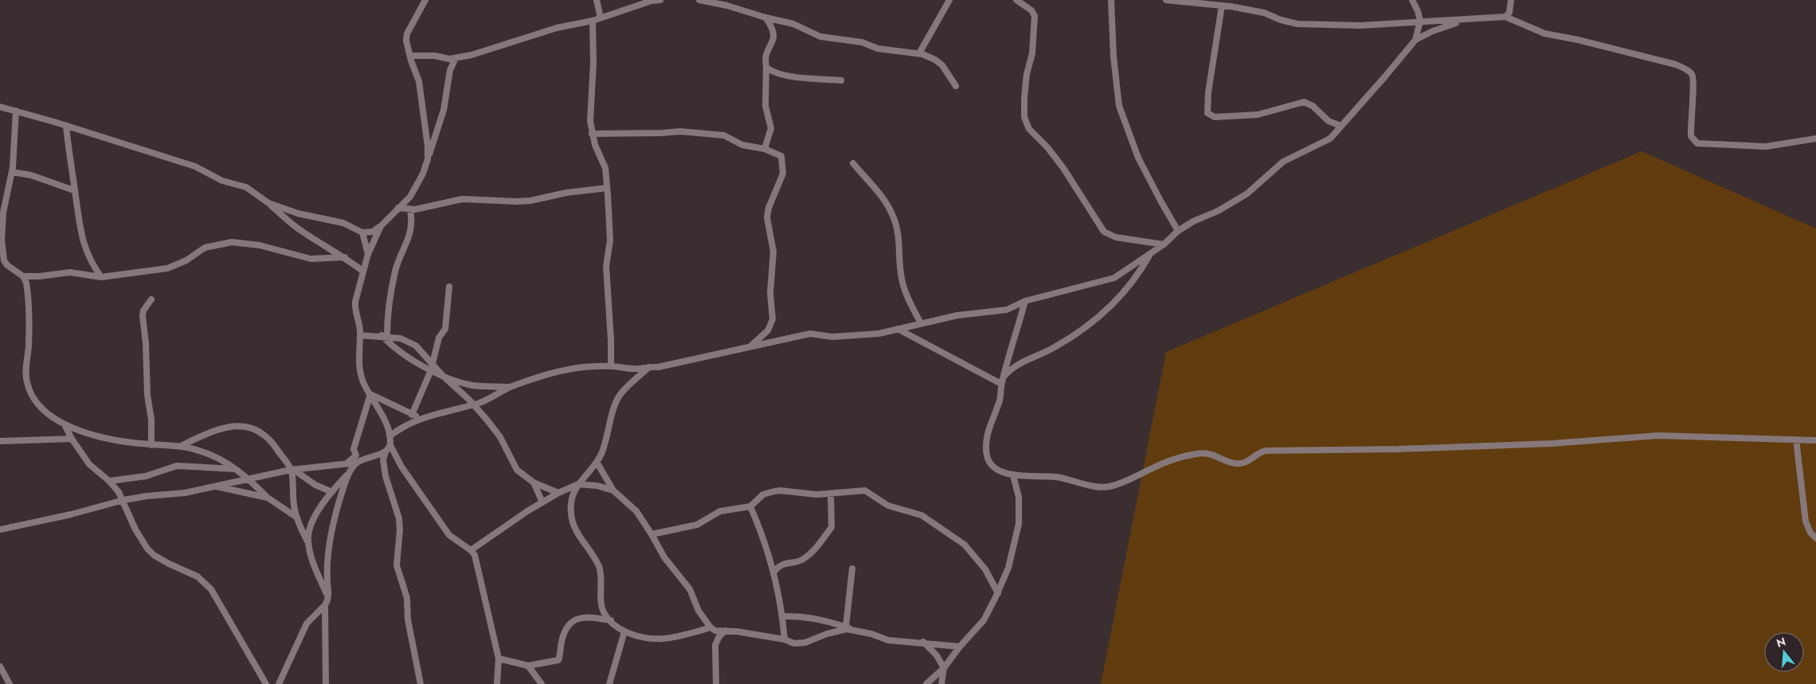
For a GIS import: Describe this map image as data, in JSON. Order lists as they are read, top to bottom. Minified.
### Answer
{"north":"top"}
